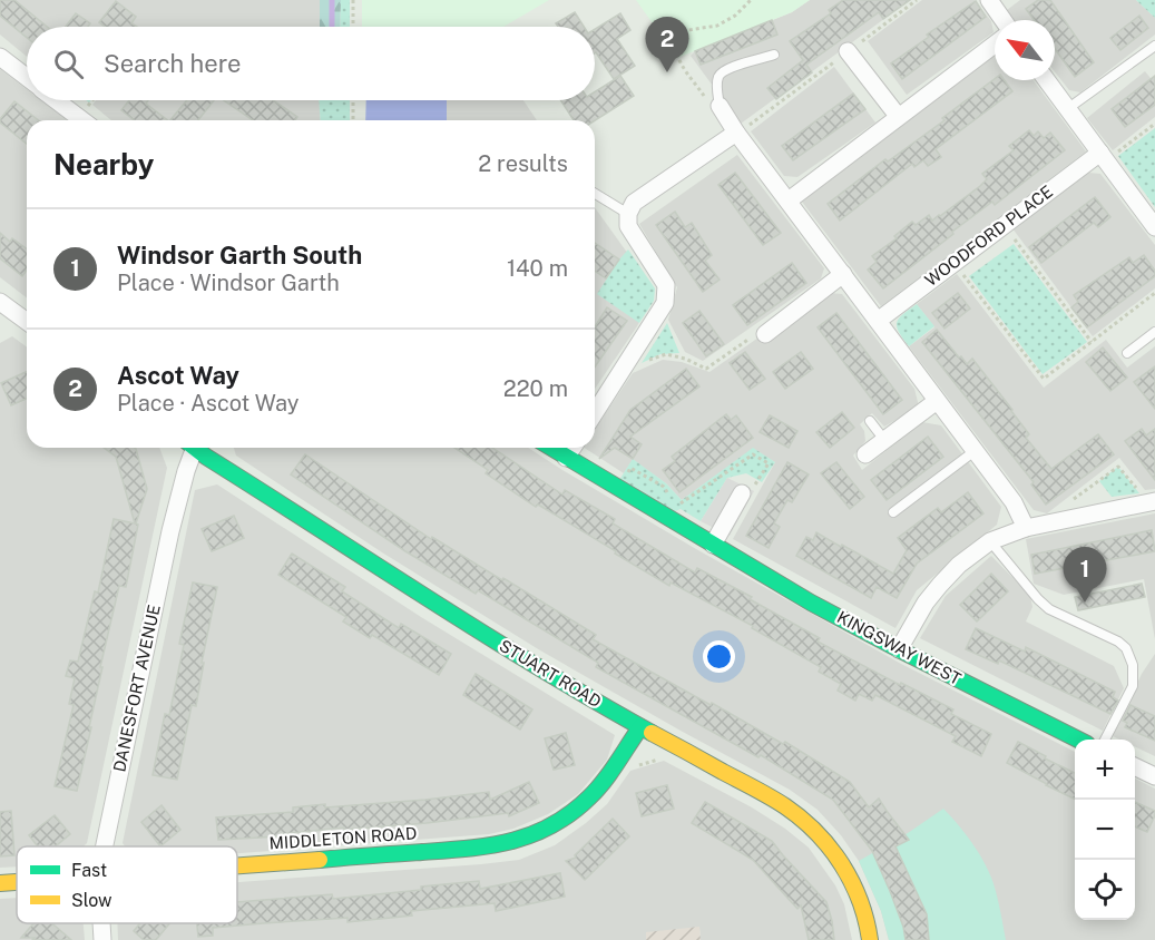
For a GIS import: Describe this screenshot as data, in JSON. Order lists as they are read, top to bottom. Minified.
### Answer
{"streets":{"street":["WOODFORD PLACE","KINGSWAY WEST","STUART ROAD","DANESFORT AVENUE","MIDDLETON ROAD"]},"crossings":[["STUART ROAD","MIDDLETON ROAD"]],"legend":["Fast","Slow"],"north":"top left","page":{"pins":["2","1"],"search":"Search here","heading":["Nearby","2 results"],"list":[{"mark":"1","name":"Windsor Garth South","note":"Place · Windsor Garth","value":"140 m"},{"mark":"2","name":"Ascot Way","note":"Place · Ascot Way","value":"220 m"}],"map_buttons":["+","−"]}}
